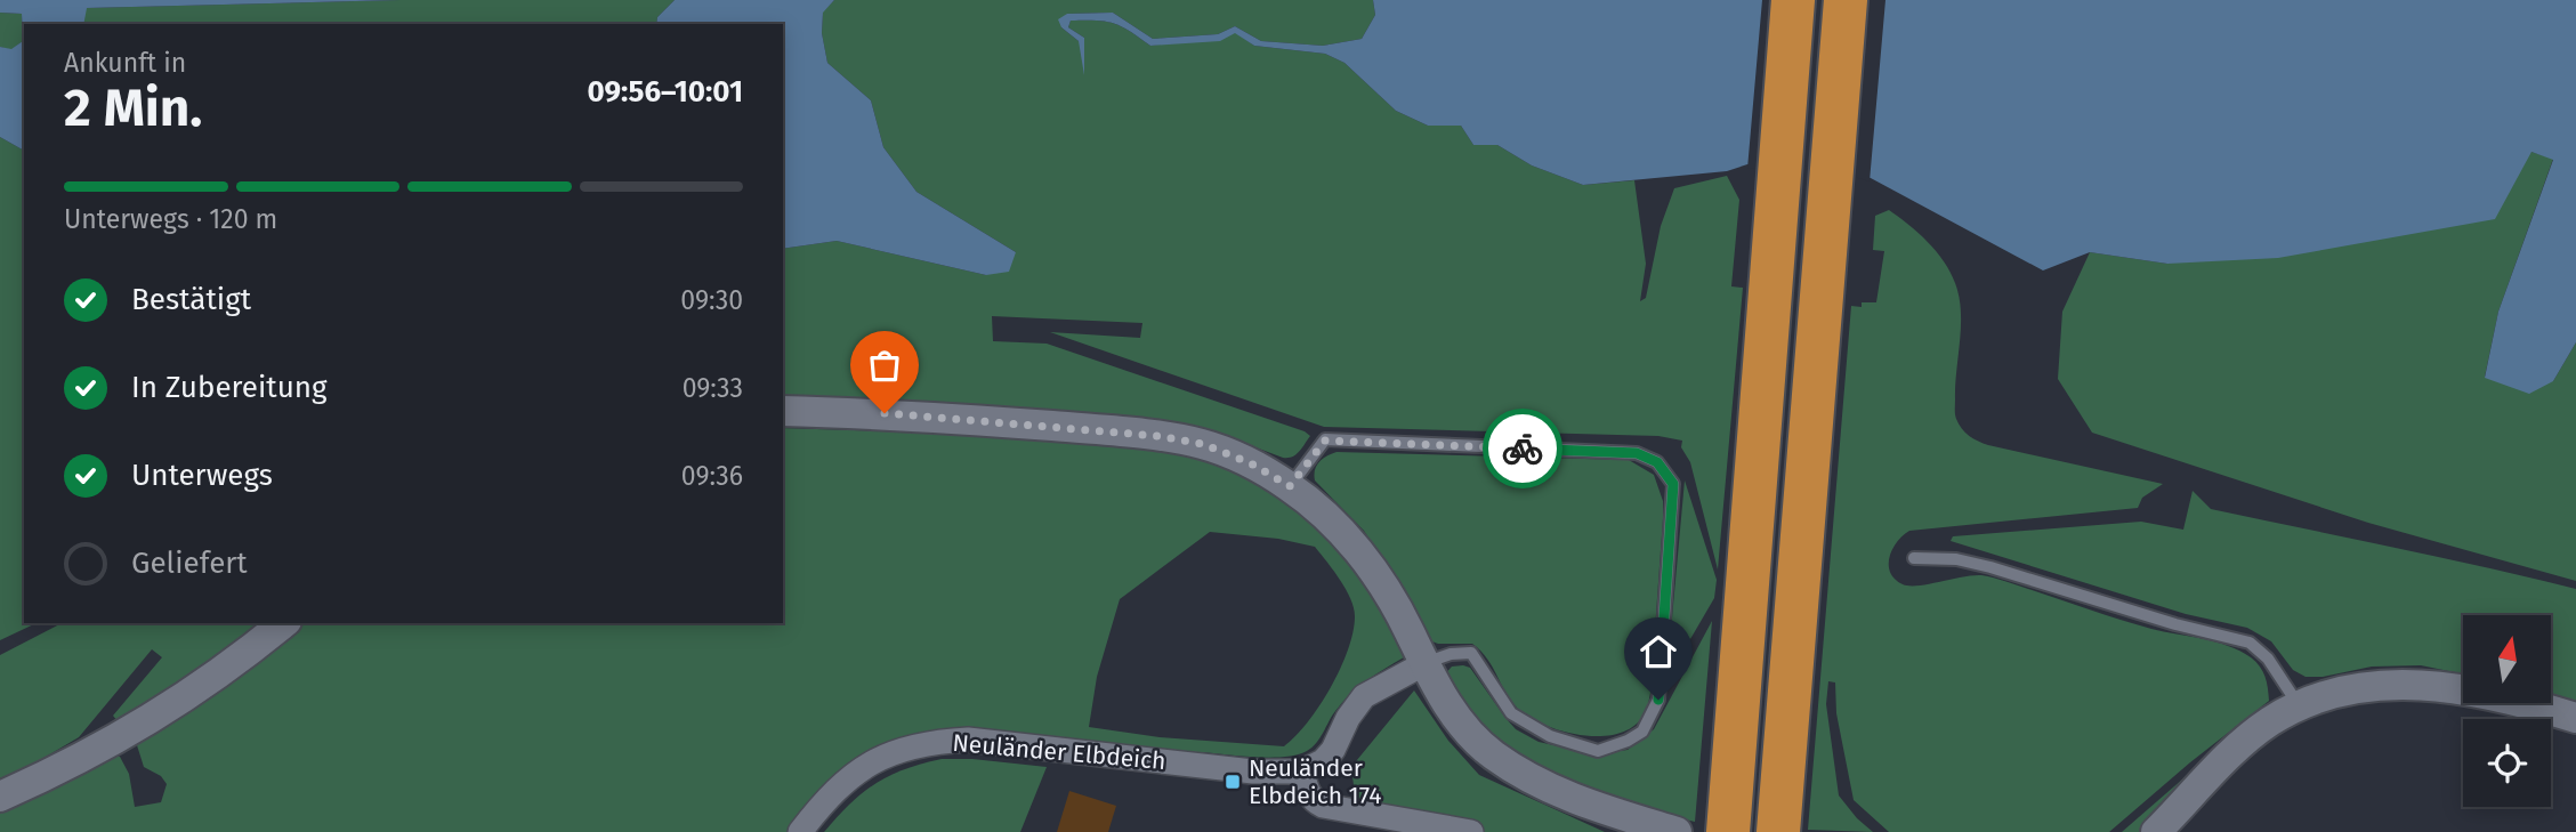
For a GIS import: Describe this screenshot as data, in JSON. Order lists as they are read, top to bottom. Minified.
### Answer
{"streets":{"street":["Neuländer Elbdeich"]},"places":{"transit":["Neuländer Elbdeich 174"]},"north":"top","page":{"heading":["2 Min.","Ankunft in","09:56–10:01"],"bar":"Unterwegs · 120 m","list":[["Bestätigt","09:30"],["In Zubereitung","09:33"],["Unterwegs","09:36"],"Geliefert"]}}
